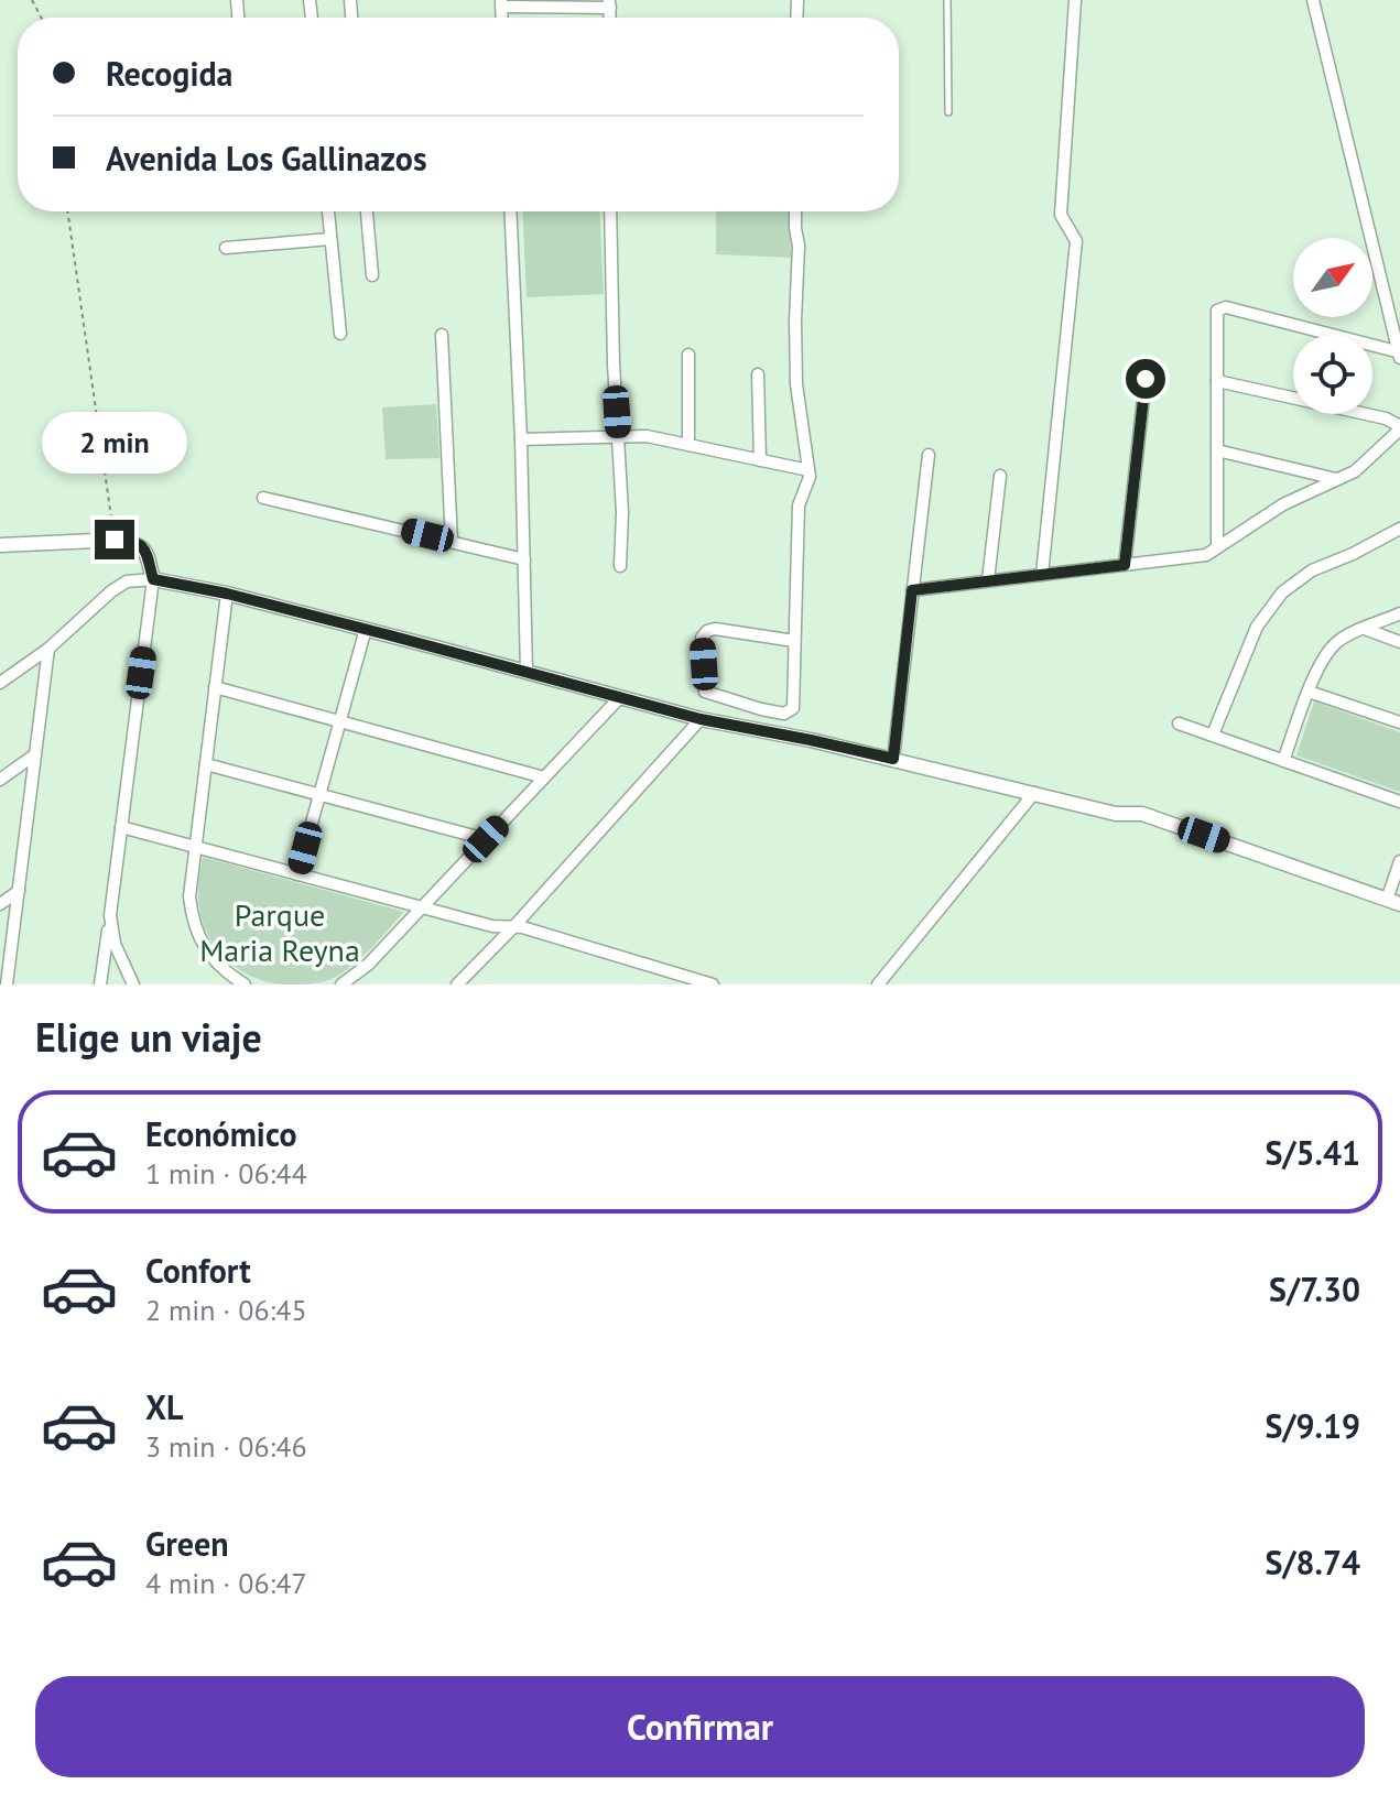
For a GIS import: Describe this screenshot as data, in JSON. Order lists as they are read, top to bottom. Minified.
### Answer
{"parks":["Parque Maria Reyna"],"north":"top right","page":{"banner":["Recogida","Avenida Los Gallinazos"],"bubble":"2 min","heading":"Elige un viaje","list":[{"name":"Económico","note":"1 min · 06:44","value":"S/5.41"},{"name":"Confort","note":"2 min · 06:45","value":"S/7.30"},{"name":"XL","note":"3 min · 06:46","value":"S/9.19"},{"name":"Green","note":"4 min · 06:47","value":"S/8.74"}],"buttons":"Confirmar"}}
